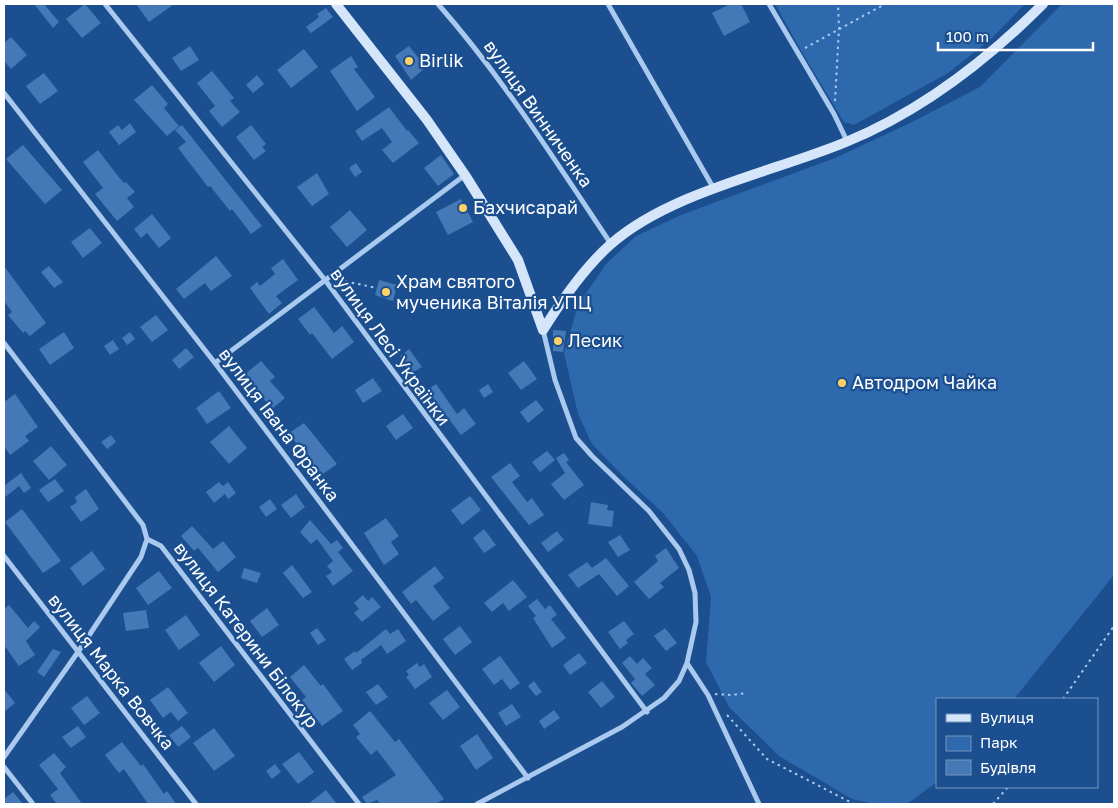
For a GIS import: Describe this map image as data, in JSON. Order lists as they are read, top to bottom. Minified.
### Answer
{"streets":{"street":["вулиця Винниченка","вулиця Лесі Українки","вулиця Івана Франка","вулиця Катерини Білокур","вулиця Марка Вовчка"]},"places":["Birlik","Бахчисарай","Храм святого мученика Віталія УПЦ","Лесик","Автодром Чайка"],"legend":["Вулиця","Парк","Будівля"],"scale_bar":"100 m"}
